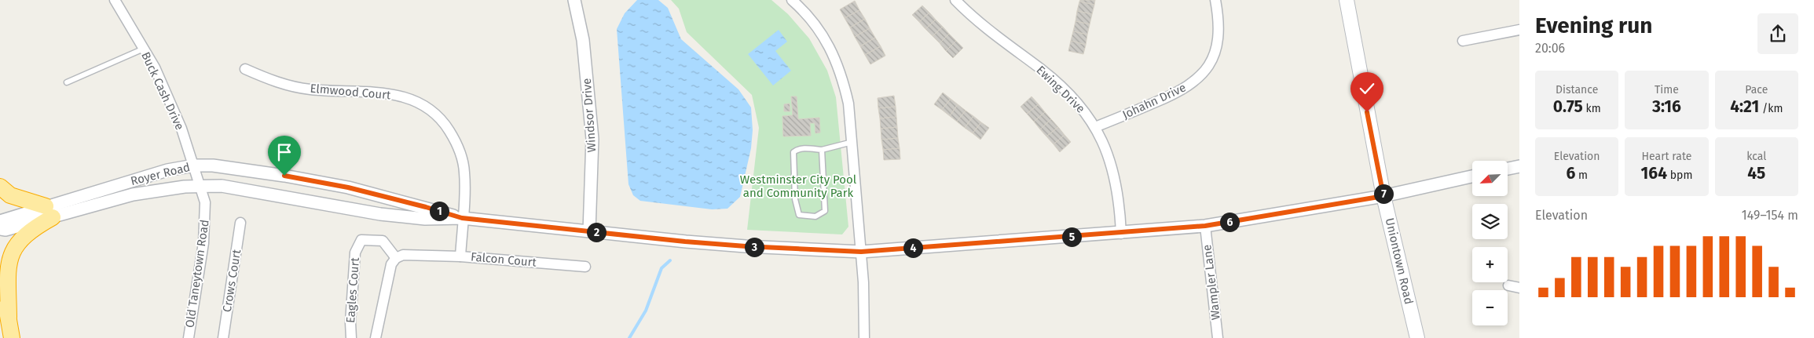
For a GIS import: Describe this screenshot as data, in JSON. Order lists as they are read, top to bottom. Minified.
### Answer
{"streets":{"main road":["Uniontown Road"],"street":["Ewing Drive","Buck Cash Drive","Elmwood Court","Johahn Drive","Windsor Drive","Royer Road","Falcon Court","Old Taneytown Road","Crows Court","Wampler Lane","Eagles Court"]},"crossings":[["Ewing Drive","Johahn Drive"],["Ewing Drive","Royer Road"],["Buck Cash Drive","Royer Road"],["Buck Cash Drive","Old Taneytown Road"],["Elmwood Court","Royer Road"],["Elmwood Court","Falcon Court"],["Windsor Drive","Royer Road"],["Royer Road","Falcon Court"],["Royer Road","Uniontown Road"],["Royer Road","Old Taneytown Road"],["Royer Road","Wampler Lane"]],"parks":["Westminster City Pool and Community Park"],"north":"bottom left","page":{"heading":["Evening run","20:06"],"stats":[["Distance","0.75 km"],["Time","3:16"],["Pace","4:21 /km"],["Elevation","6 m"],["Heart rate","164 bpm"],["kcal","45"]],"map_buttons":["+","−"],"pins":["7","1","6","2","5","3","4"],"chart":["Elevation","149–154 m"]}}
